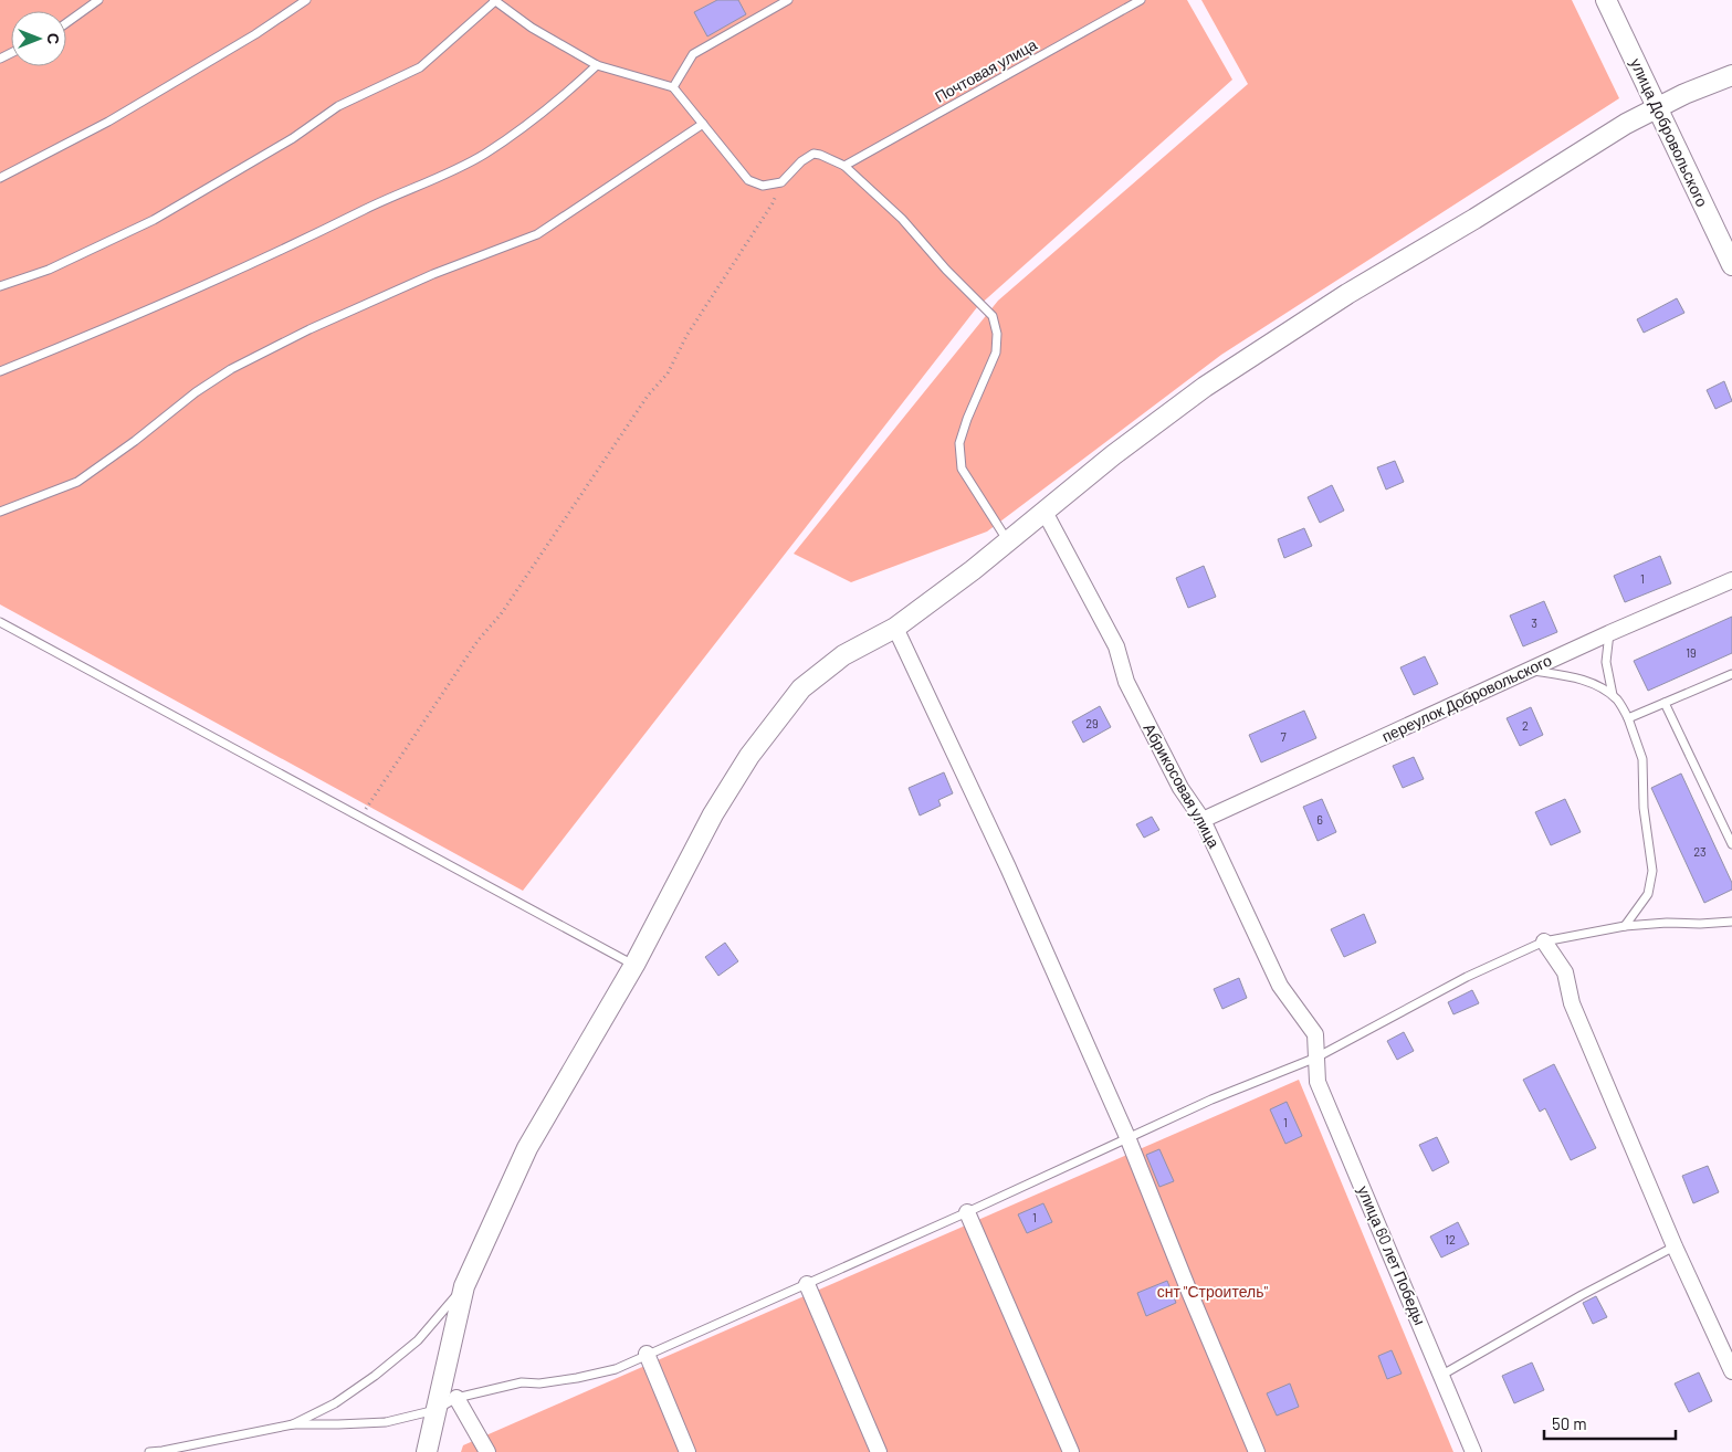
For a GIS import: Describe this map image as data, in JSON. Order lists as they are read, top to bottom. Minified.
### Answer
{"streets":{"street":["улица Добровольского","переулок Добровольского","Абрикосовая улица","улица 60 лет Победы"],"lane":["Почтовая улица"]},"crossings":[["переулок Добровольского","Абрикосовая улица"],["Абрикосовая улица","улица 60 лет Победы"]],"parks":["снт \"Строитель\""],"house_numbers":["1","3","19","29","2","7","6","23","1","1","12"],"scale_bar":"50 m","north":"right"}
